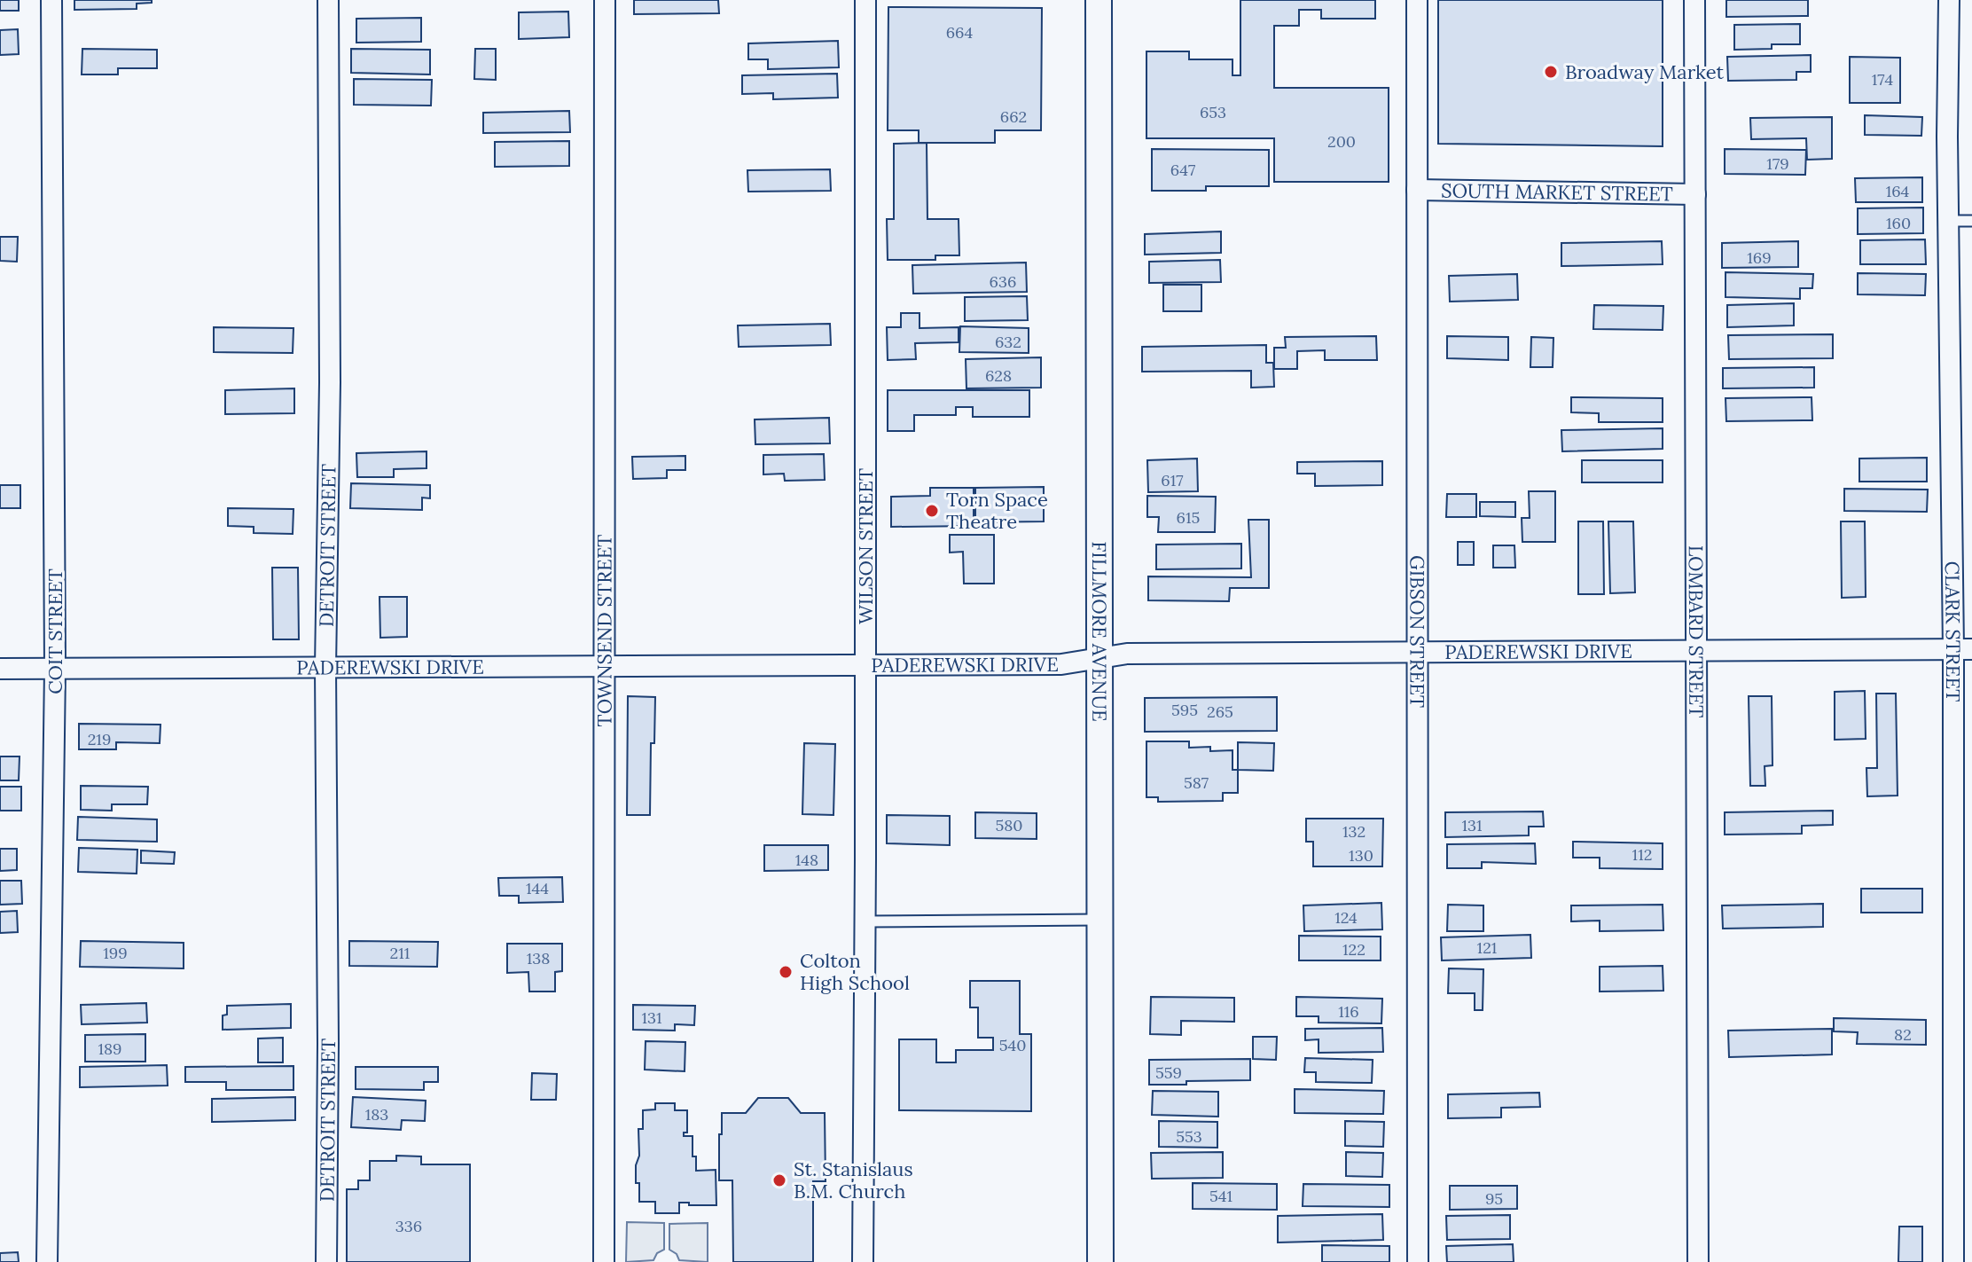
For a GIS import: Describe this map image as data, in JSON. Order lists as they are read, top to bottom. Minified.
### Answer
{"streets":{"street":["SOUTH MARKET STREET","DETROIT STREET","WILSON STREET","FILLMORE AVENUE","GIBSON STREET","LOMBARD STREET","CLARK STREET","COIT STREET","TOWNSEND STREET","PADEREWSKI DRIVE"]},"crossings":[["SOUTH MARKET STREET","GIBSON STREET"],["SOUTH MARKET STREET","LOMBARD STREET"],["DETROIT STREET","PADEREWSKI DRIVE"],["WILSON STREET","PADEREWSKI DRIVE"],["FILLMORE AVENUE","PADEREWSKI DRIVE"],["GIBSON STREET","PADEREWSKI DRIVE"],["LOMBARD STREET","PADEREWSKI DRIVE"],["CLARK STREET","PADEREWSKI DRIVE"],["COIT STREET","PADEREWSKI DRIVE"],["TOWNSEND STREET","PADEREWSKI DRIVE"]],"places":["Broadway Market","Torn Space Theatre","Colton High School","St. Stanislaus B.M. Church"],"house_numbers":["664","174","653","662","200","179","647","164","160","169","636","632","628","617","615","595","265","219","587","580","131","132","112","130","148","144","124","121","122","199","211","138","116","131","82","540","189","559","183","553","541","95","336"]}
